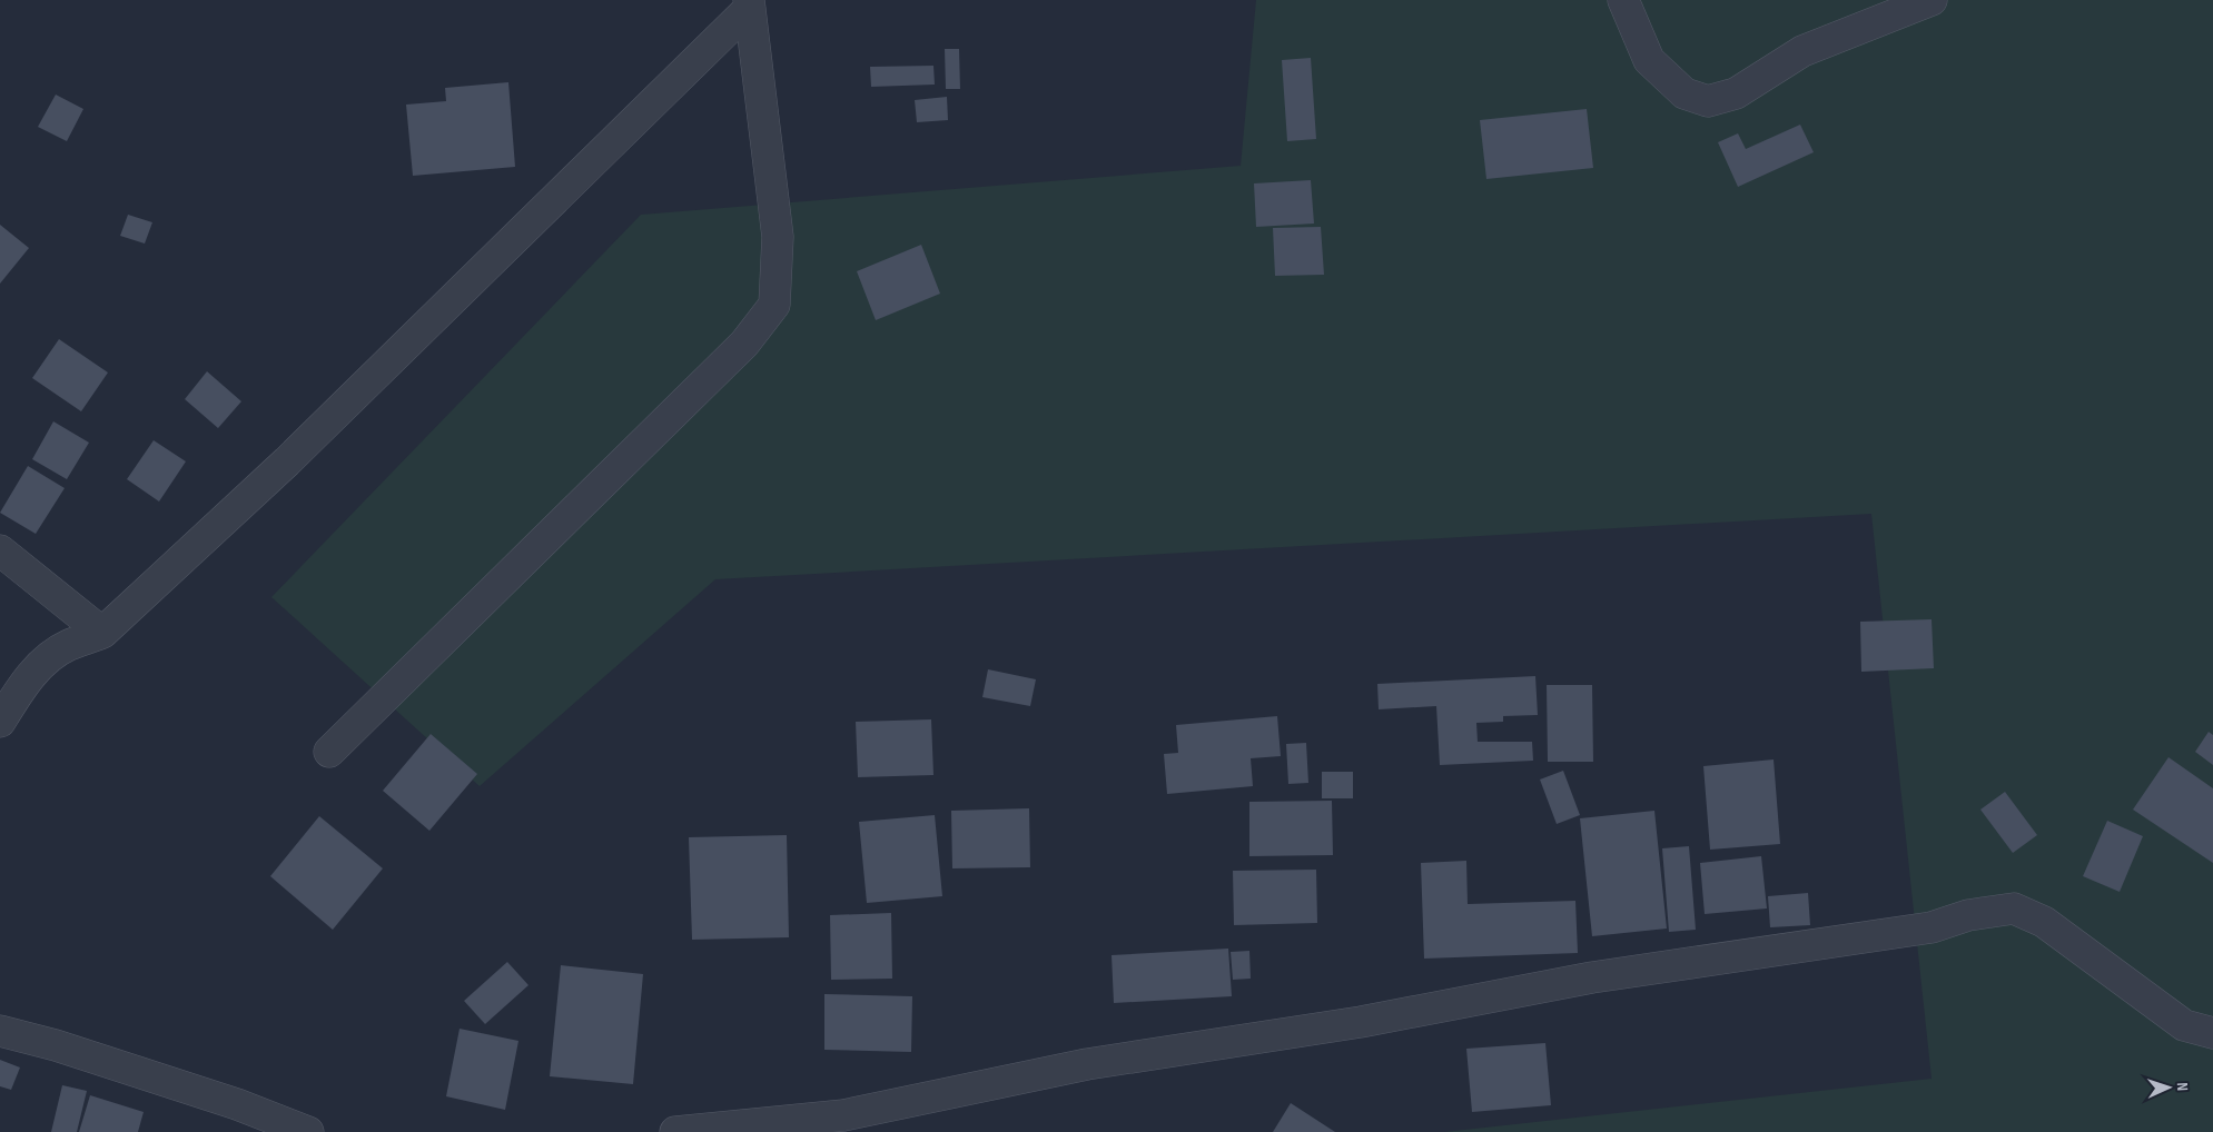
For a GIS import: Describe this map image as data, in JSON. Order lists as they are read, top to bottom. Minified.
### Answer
{"north":"right"}
